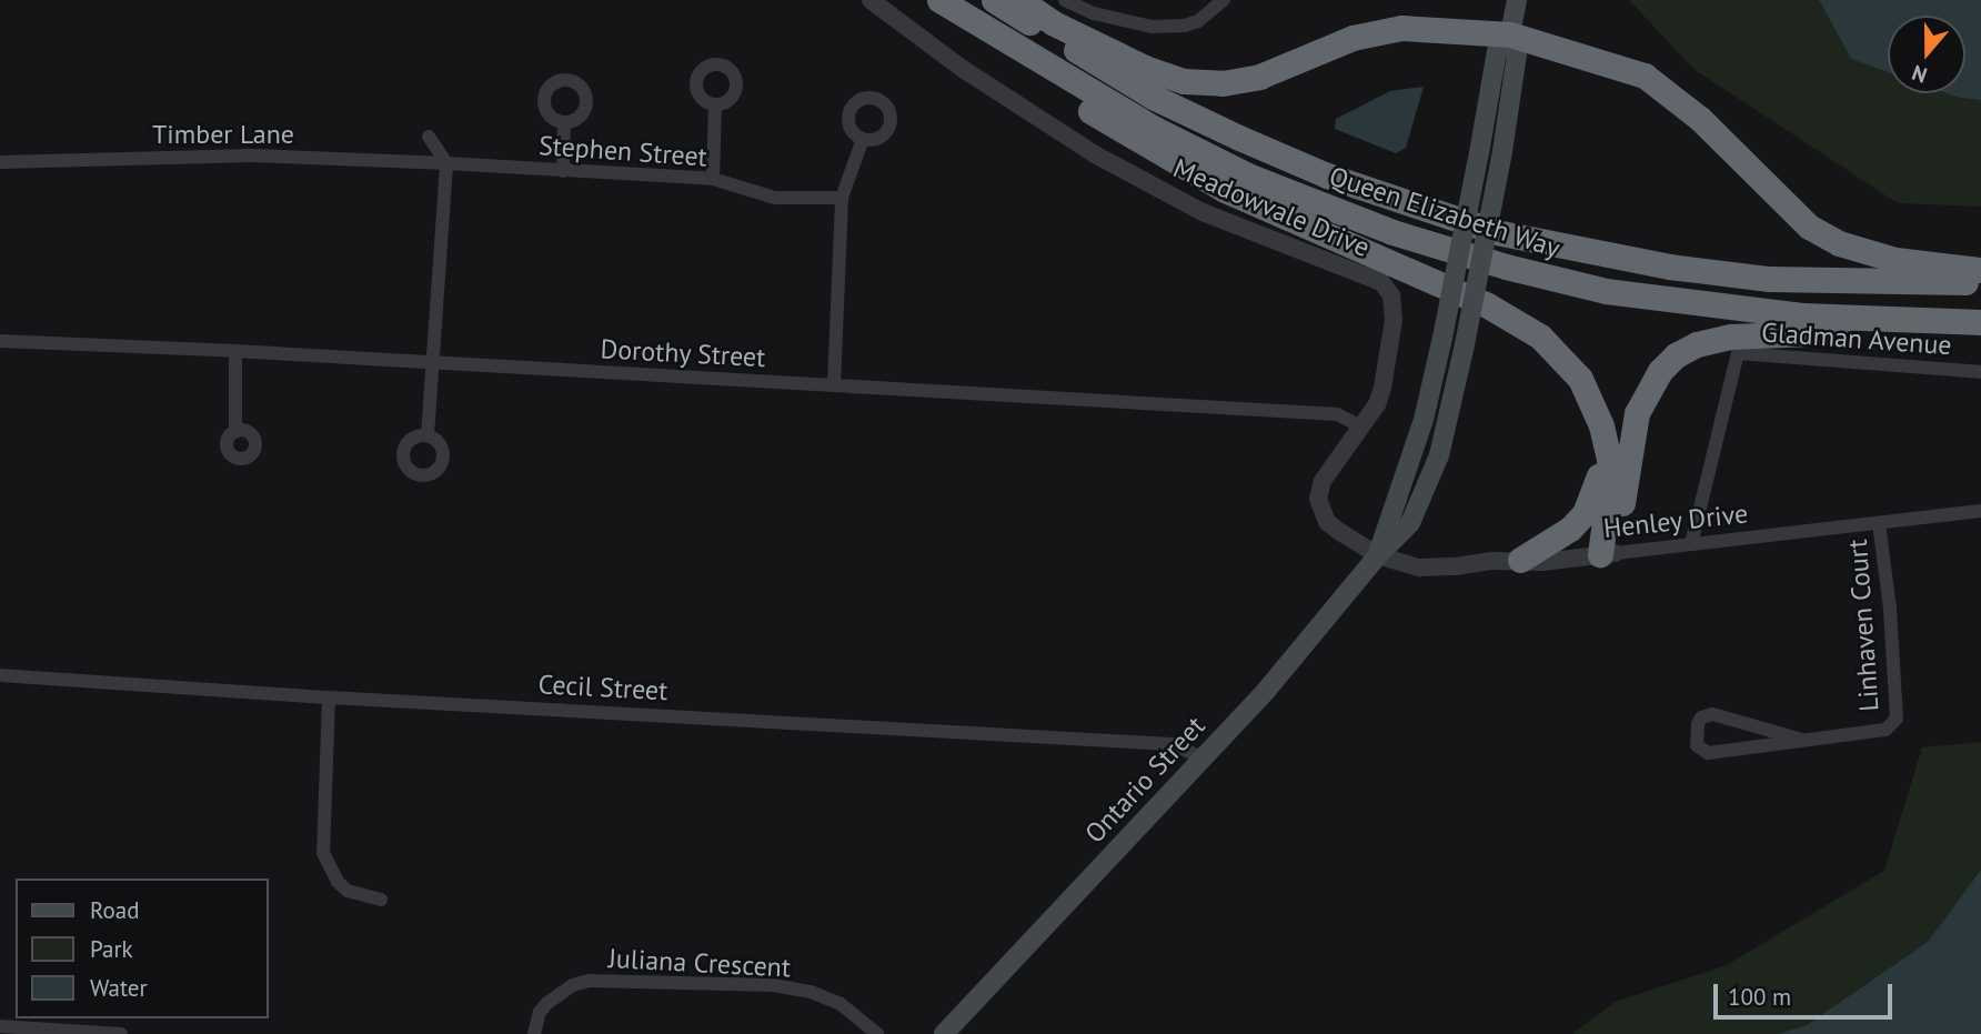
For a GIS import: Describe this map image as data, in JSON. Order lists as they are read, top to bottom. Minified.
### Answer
{"streets":{"highway":["Queen Elizabeth Way"],"main road":["Ontario Street"],"street":["Timber Lane","Stephen Street","Meadowvale Drive","Gladman Avenue","Dorothy Street","Henley Drive","Linhaven Court","Cecil Street","Juliana Crescent"]},"crossings":[["Timber Lane","Stephen Street"],["Meadowvale Drive","Dorothy Street"],["Meadowvale Drive","Henley Drive"],["Meadowvale Drive","Ontario Street"],["Gladman Avenue","Henley Drive"],["Henley Drive","Linhaven Court"],["Henley Drive","Ontario Street"],["Cecil Street","Ontario Street"]],"legend":["Road","Park","Water"],"scale_bar":"100 m","north":"bottom"}
